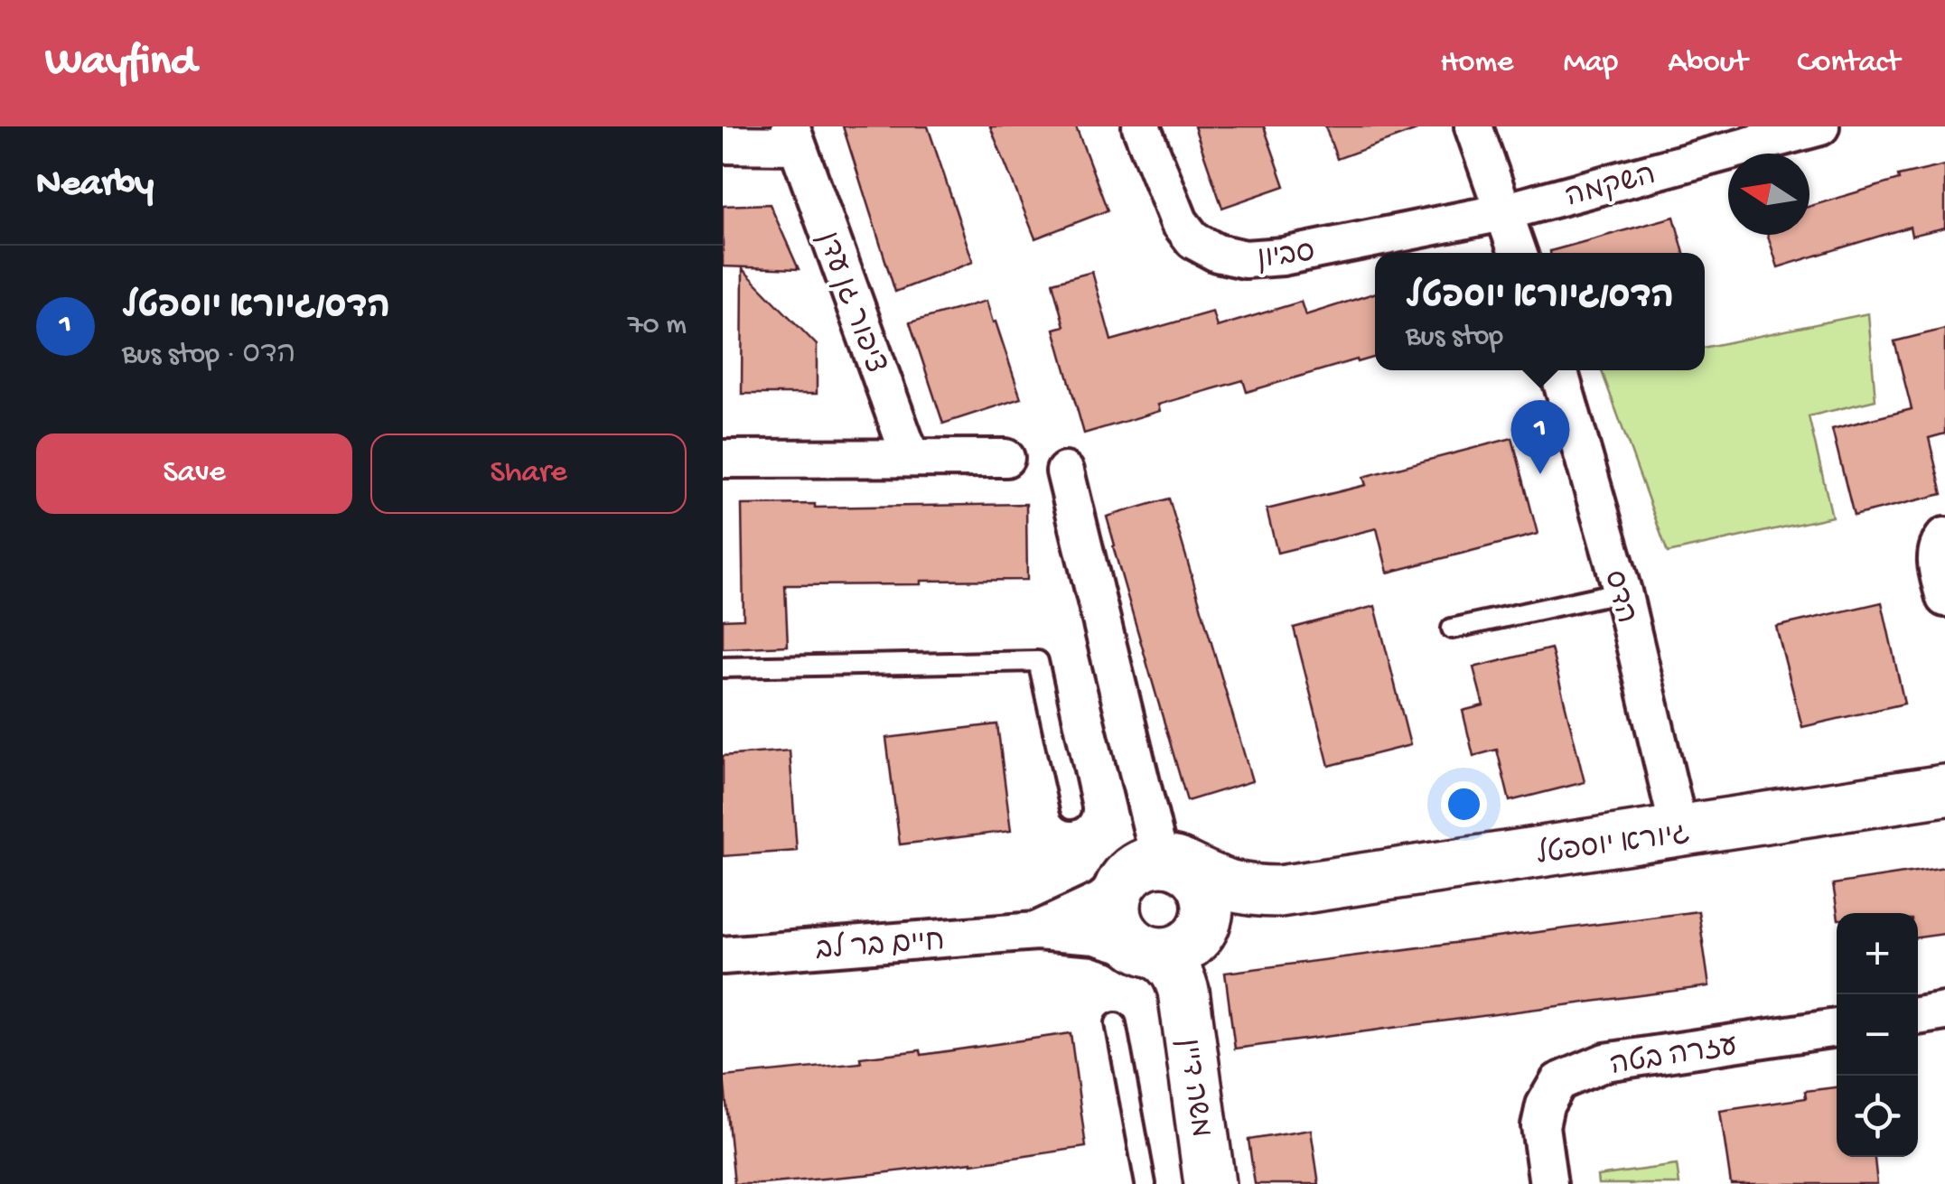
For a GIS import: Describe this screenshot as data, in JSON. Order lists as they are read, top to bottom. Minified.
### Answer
{"streets":{"street":["השקמה","סביון","ציפור גן עדן","הדס","גיורא יוספטל","חיים בר לב","עזרה בטה","משה דיין"]},"crossings":[["השקמה","סביון"],["הדס","גיורא יוספטל"],["גיורא יוספטל","חיים בר לב"],["גיורא יוספטל","משה דיין"],["חיים בר לב","משה דיין"]],"north":"left","page":{"header":"Wayfind","nav":["Home","Map","About","Contact"],"heading":"Nearby","list":[{"mark":"1","name":"הדס/גיורא יוספטל","note":"Bus stop · הדס","value":"70 m"}],"popup":["הדס/גיורא יוספטל","Bus stop"],"pins":"1","buttons":["Save","Share"],"map_buttons":["+","−"]}}
